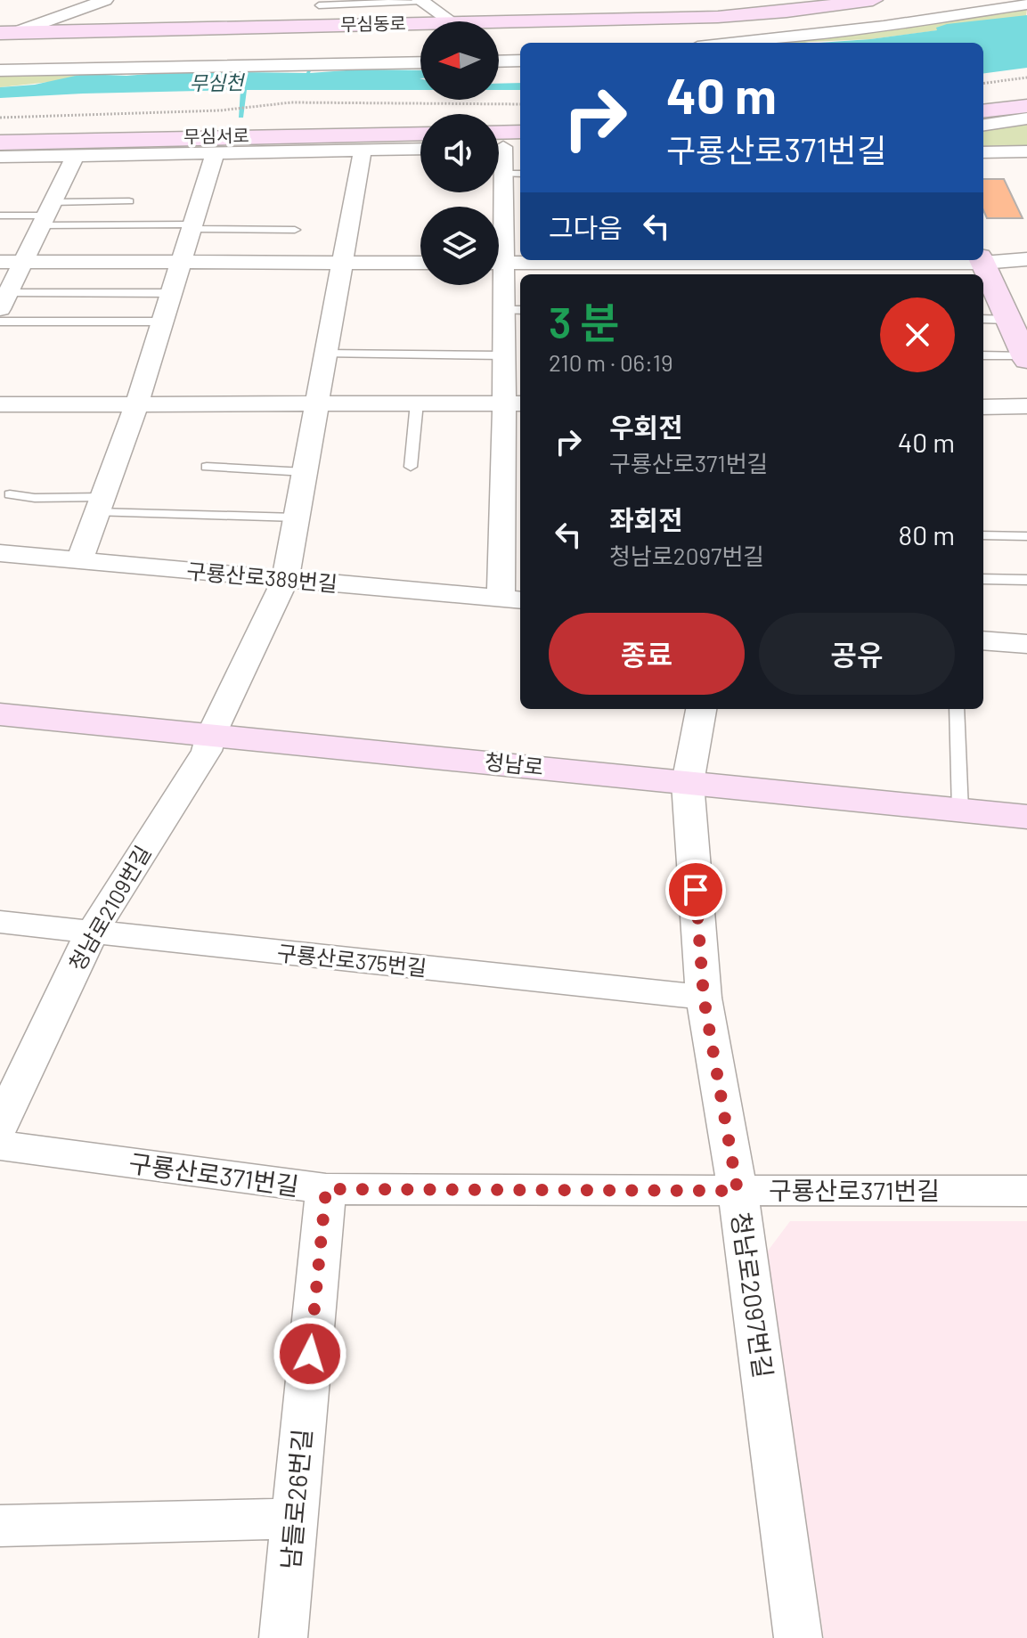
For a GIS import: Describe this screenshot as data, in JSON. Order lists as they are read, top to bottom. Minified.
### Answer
{"streets":{"street":["무심동로","무심서로","구룡산로389번길","청남로","청남로2109번길","구룡산로375번길","구룡산로371번길","청남로2097번길","남들로26번길"]},"crossings":[["구룡산로389번길","청남로2109번길"],["청남로","청남로2109번길"],["청남로","청남로2097번길"],["청남로2109번길","구룡산로375번길"],["구룡산로375번길","청남로2097번길"],["구룡산로371번길","청남로2097번길"],["구룡산로371번길","남들로26번길"]],"water":["무심천"],"north":"left","page":{"turn":["40 m","구룡산로371번길"],"then":"그다음","heading":["3 분","210 m · 06:19"],"list":[{"name":"우회전","note":"구룡산로371번길","value":"40 m"},{"name":"좌회전","note":"청남로2097번길","value":"80 m"}],"buttons":["종료","공유"]}}
